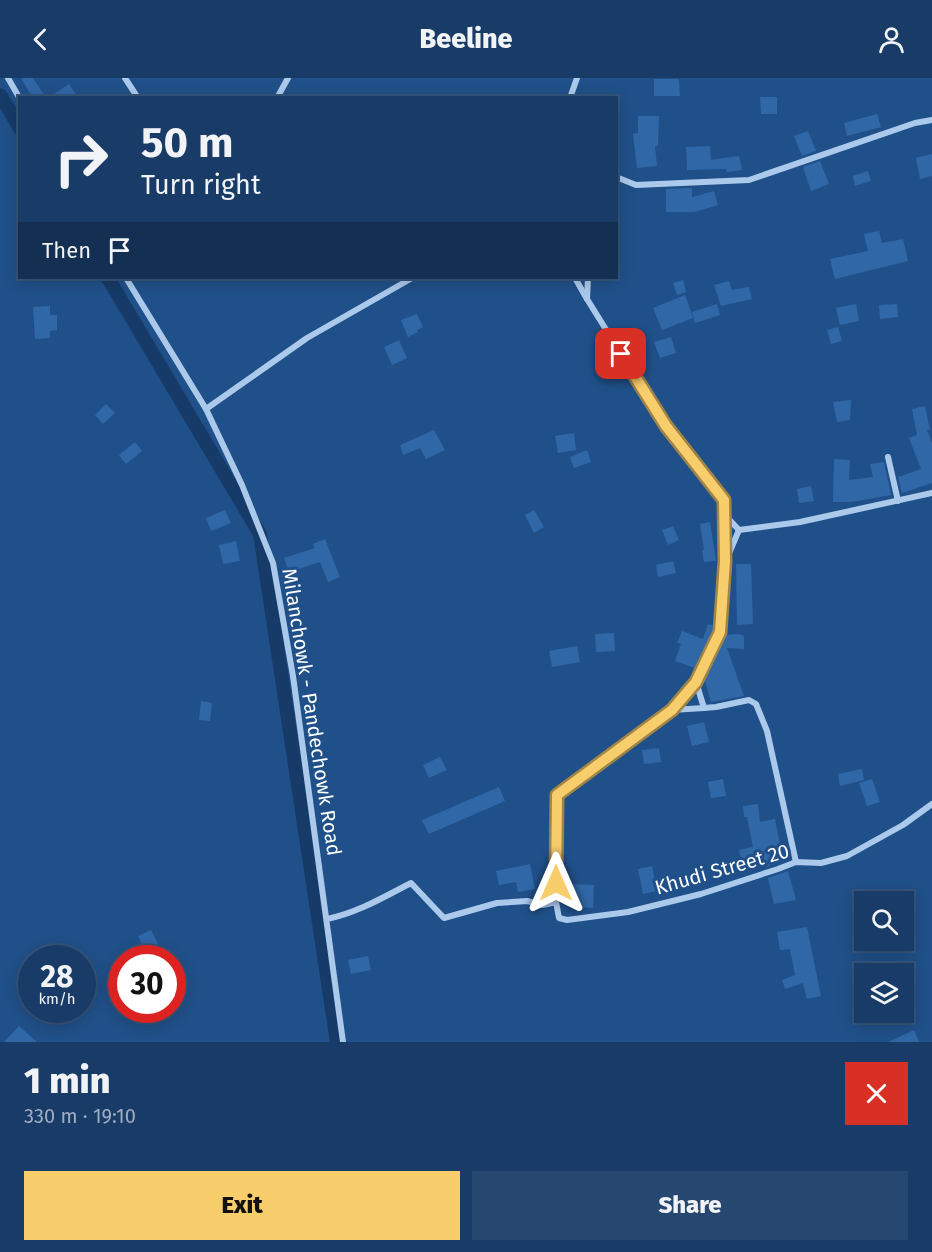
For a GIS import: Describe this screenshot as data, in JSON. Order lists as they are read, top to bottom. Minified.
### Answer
{"streets":{"street":["Milanchowk - Pandechowk Road","Khudi Street 20"]},"page":{"header":"Beeline","turn":["50 m","Turn right"],"then":"Then","speed":"28 km/h","limit":"30","heading":["1 min","330 m · 19:10"],"buttons":["Exit","Share"]}}
